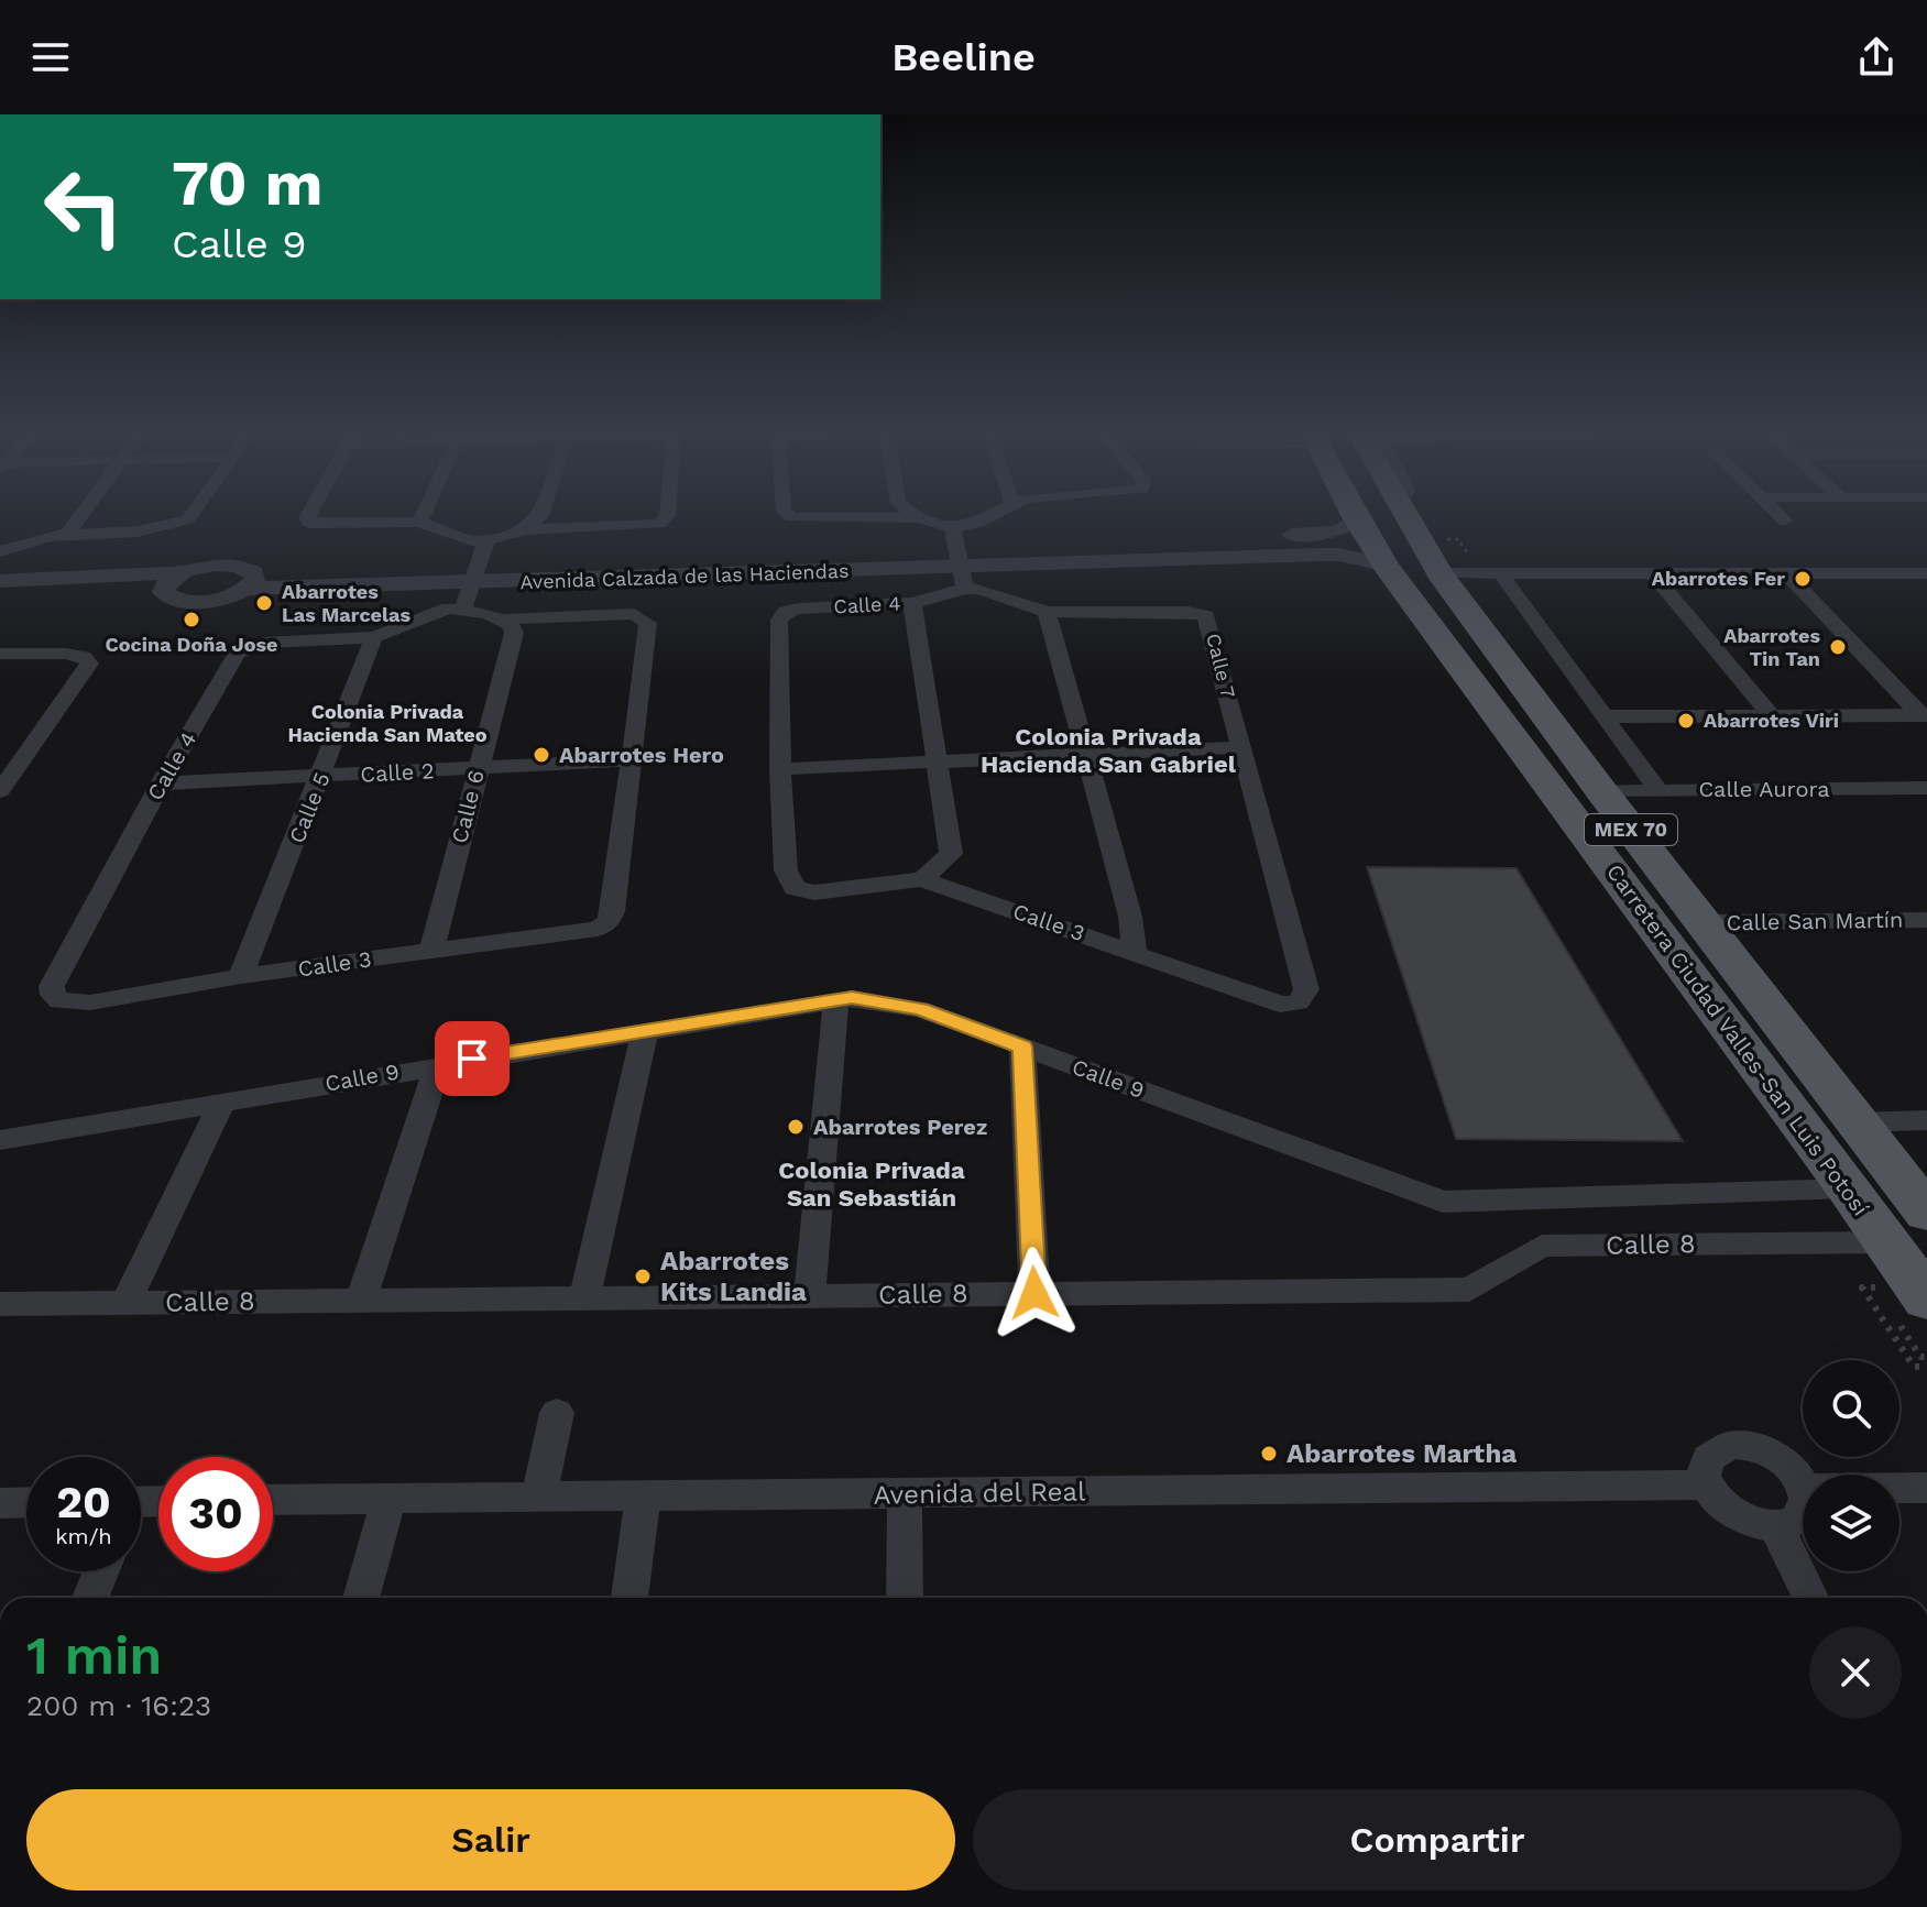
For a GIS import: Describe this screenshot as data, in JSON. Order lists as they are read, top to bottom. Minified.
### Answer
{"streets":{"main road":["MEX 70","Carretera Ciudad Valles-San Luis Potosí"],"street":["Avenida Calzada de las Haciendas","Calle 4","Calle 7","Calle 2","Calle Aurora","Calle 6","Calle 5","Calle San Martín","Calle 3","Calle 9","Calle 8","Avenida del Real"]},"crossings":[["Avenida Calzada de las Haciendas","Calle 7"],["Avenida Calzada de las Haciendas","Carretera Ciudad Valles-San Luis Potosí"],["Calle 4","Calle 2"],["Calle 4","Calle 5"],["Calle 4","Calle 3"],["Calle 7","Calle 3"],["Calle 2","Calle 6"],["Calle 2","Calle 5"],["Calle 2","Calle 3"],["Calle Aurora","MEX 70"],["Calle 6","Calle 3"],["Calle 5","Calle 3"],["MEX 70","Calle San Martín"],["Carretera Ciudad Valles-San Luis Potosí","Calle 9"],["Carretera Ciudad Valles-San Luis Potosí","Calle 8"]],"districts":["Colonia Privada Hacienda San Mateo","Colonia Privada Hacienda San Gabriel","Colonia Privada San Sebastián"],"places":["Abarrotes Fer","Abarrotes Las Marcelas","Cocina Doña Jose","Abarrotes Tin Tan","Abarrotes Viri","Abarrotes Hero","Abarrotes Perez","Abarrotes Kits Landia","Abarrotes Martha"],"page":{"header":"Beeline","turn":["70 m","Calle 9"],"speed":"20 km/h","limit":"30","heading":["1 min","200 m · 16:23"],"buttons":["Salir","Compartir"]}}
